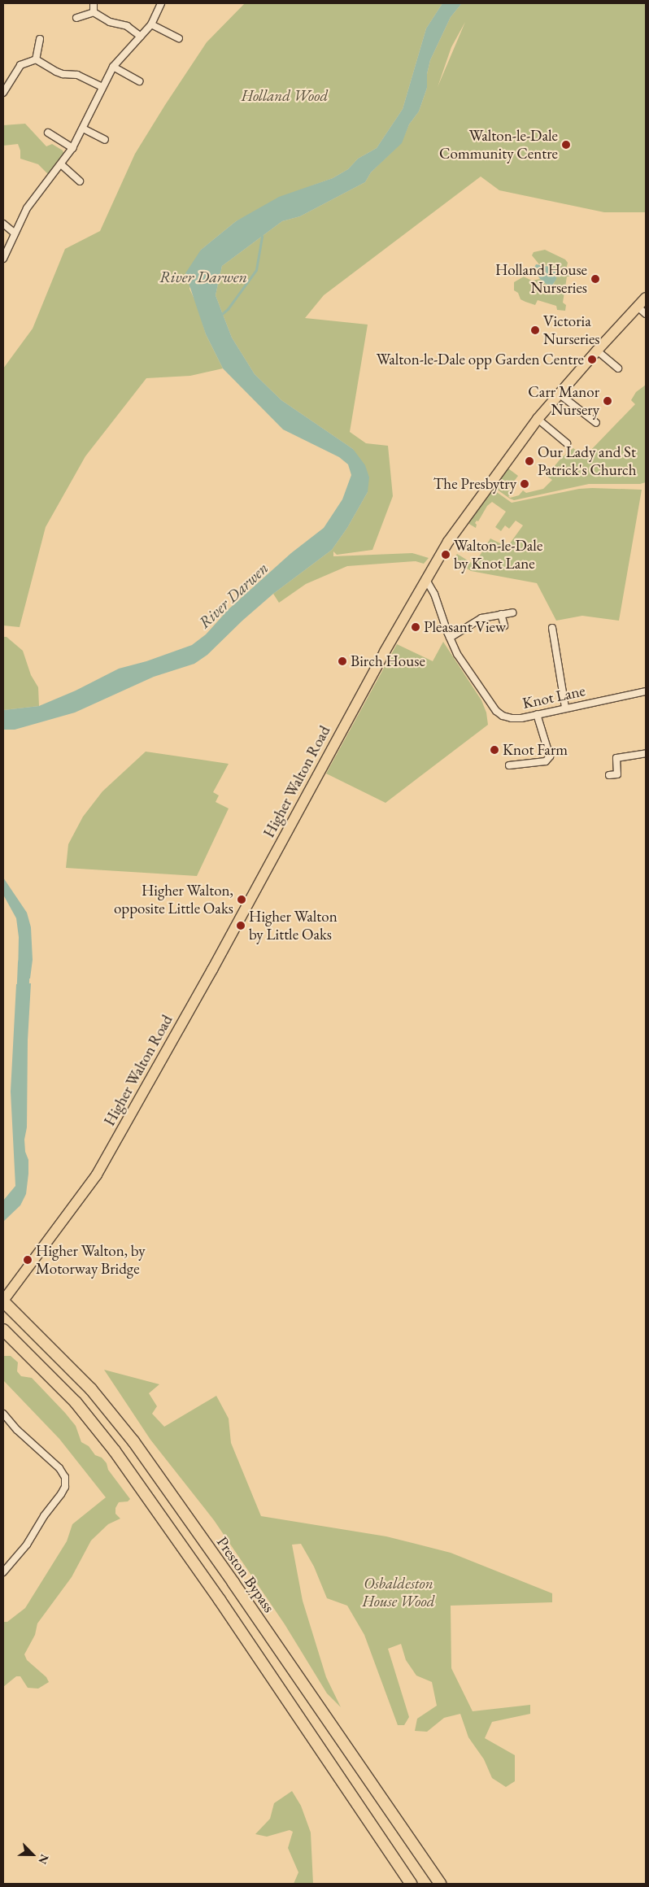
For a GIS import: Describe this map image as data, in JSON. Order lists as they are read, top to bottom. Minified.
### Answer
{"streets":{"highway":["Preston Bypass"],"main road":["Higher Walton Road"],"street":["Knot Lane"]},"crossings":[["Knot Lane","Higher Walton Road"],["Higher Walton Road","Preston Bypass"]],"water":["River Darwen"],"parks":["Holland Wood","Osbaldeston House Wood"],"places":["Walton-le-Dale Community Centre","Holland House Nurseries","Victoria Nurseries","Walton-le-Dale opp Garden Centre","Carr Manor Nursery","Our Lady and St Patrick's Church","The Presbytry","Walton-le-Dale by Knot Lane","Pleasant View","Birch House","Knot Farm","Higher Walton, opposite Little Oaks","Higher Walton by Little Oaks","Higher Walton, by Motorway Bridge"],"north":"bottom right"}
